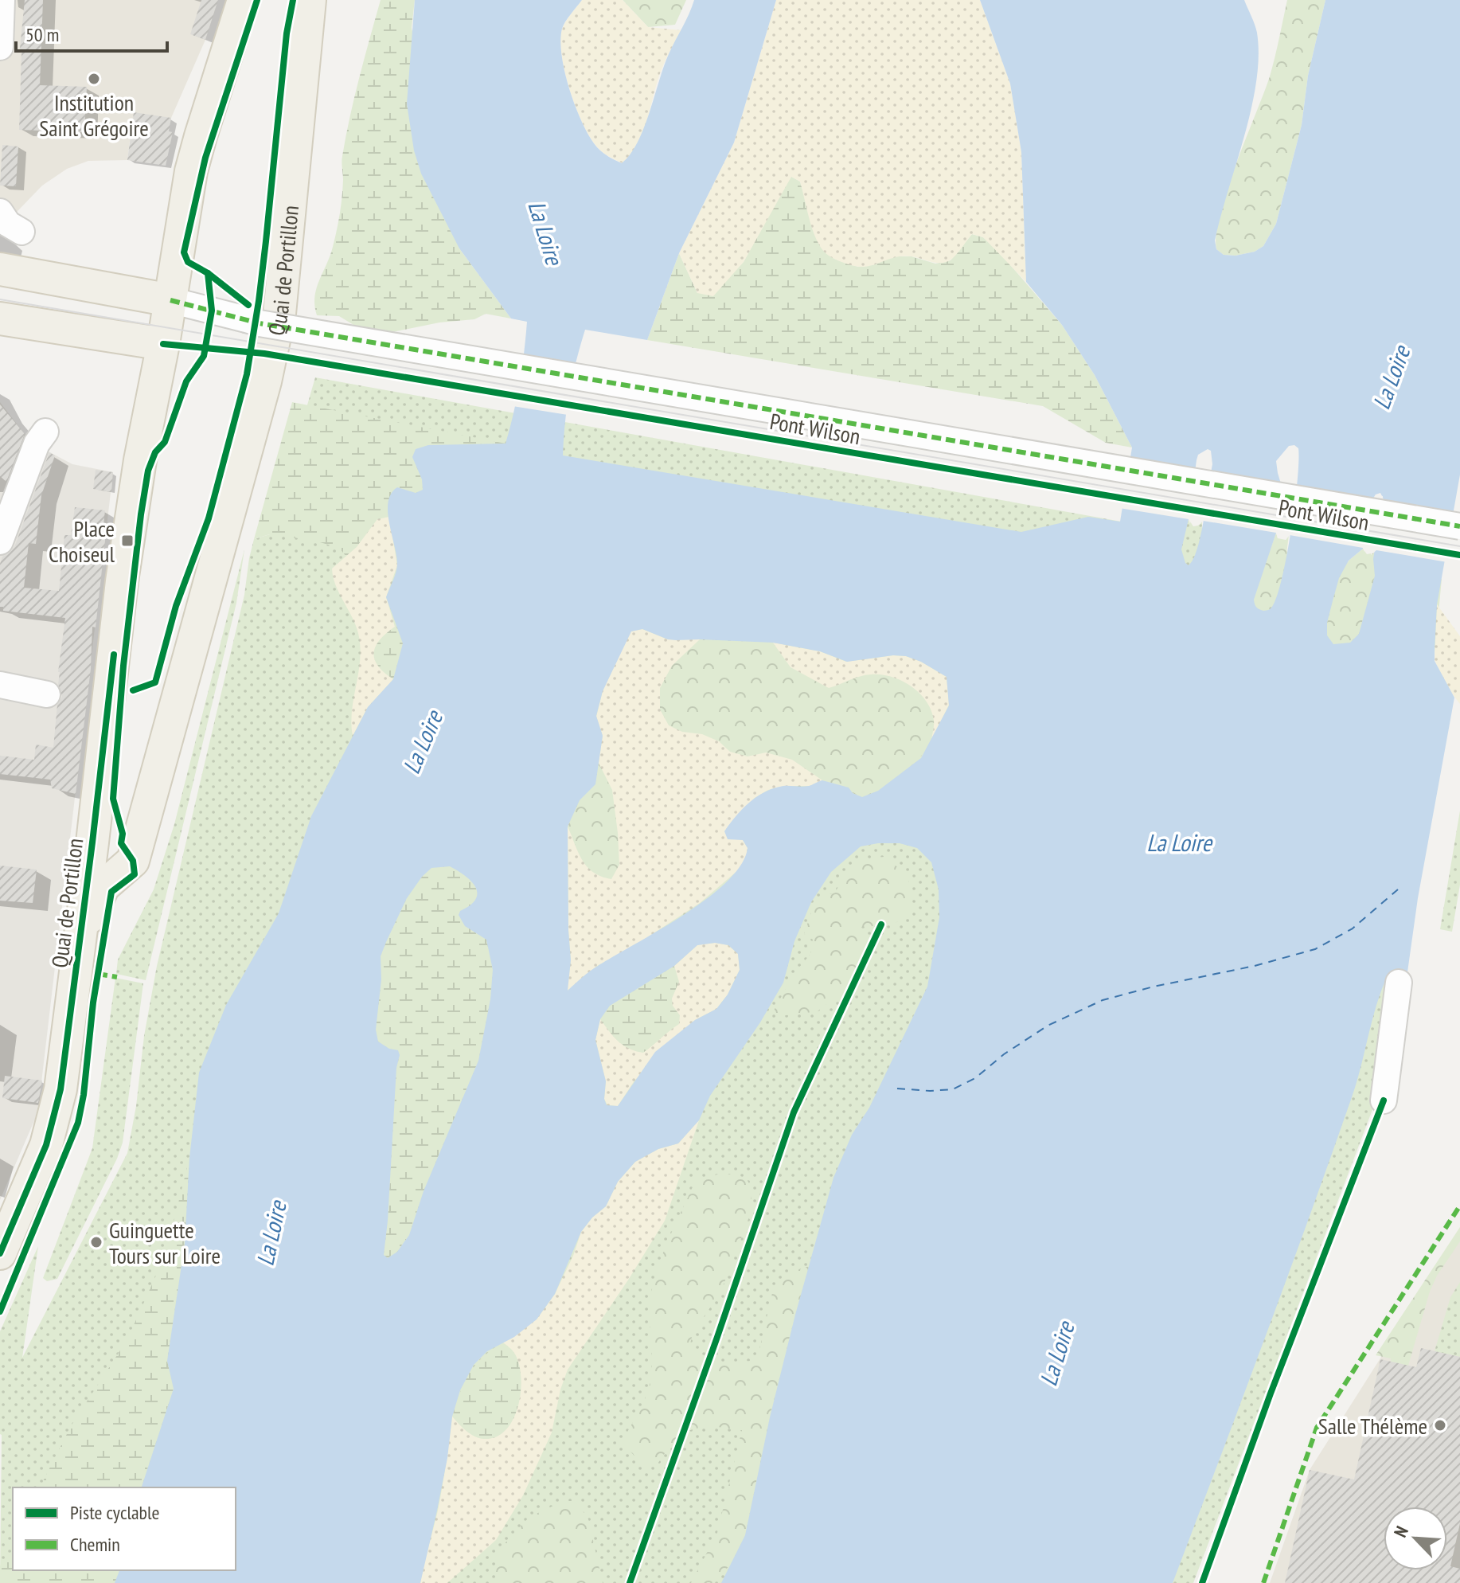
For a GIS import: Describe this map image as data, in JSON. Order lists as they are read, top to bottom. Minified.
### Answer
{"streets":{"main road":["Quai de Portillon"],"street":["Pont Wilson"]},"crossings":[["Quai de Portillon","Pont Wilson"]],"water":["La Loire"],"places":{"other":["Institution Saint Grégoire","Guinguette Tours sur Loire","Salle Thélème"],"transit":["Place Choiseul"]},"legend":["Piste cyclable","Chemin"],"scale_bar":"50 m","north":"top left"}
